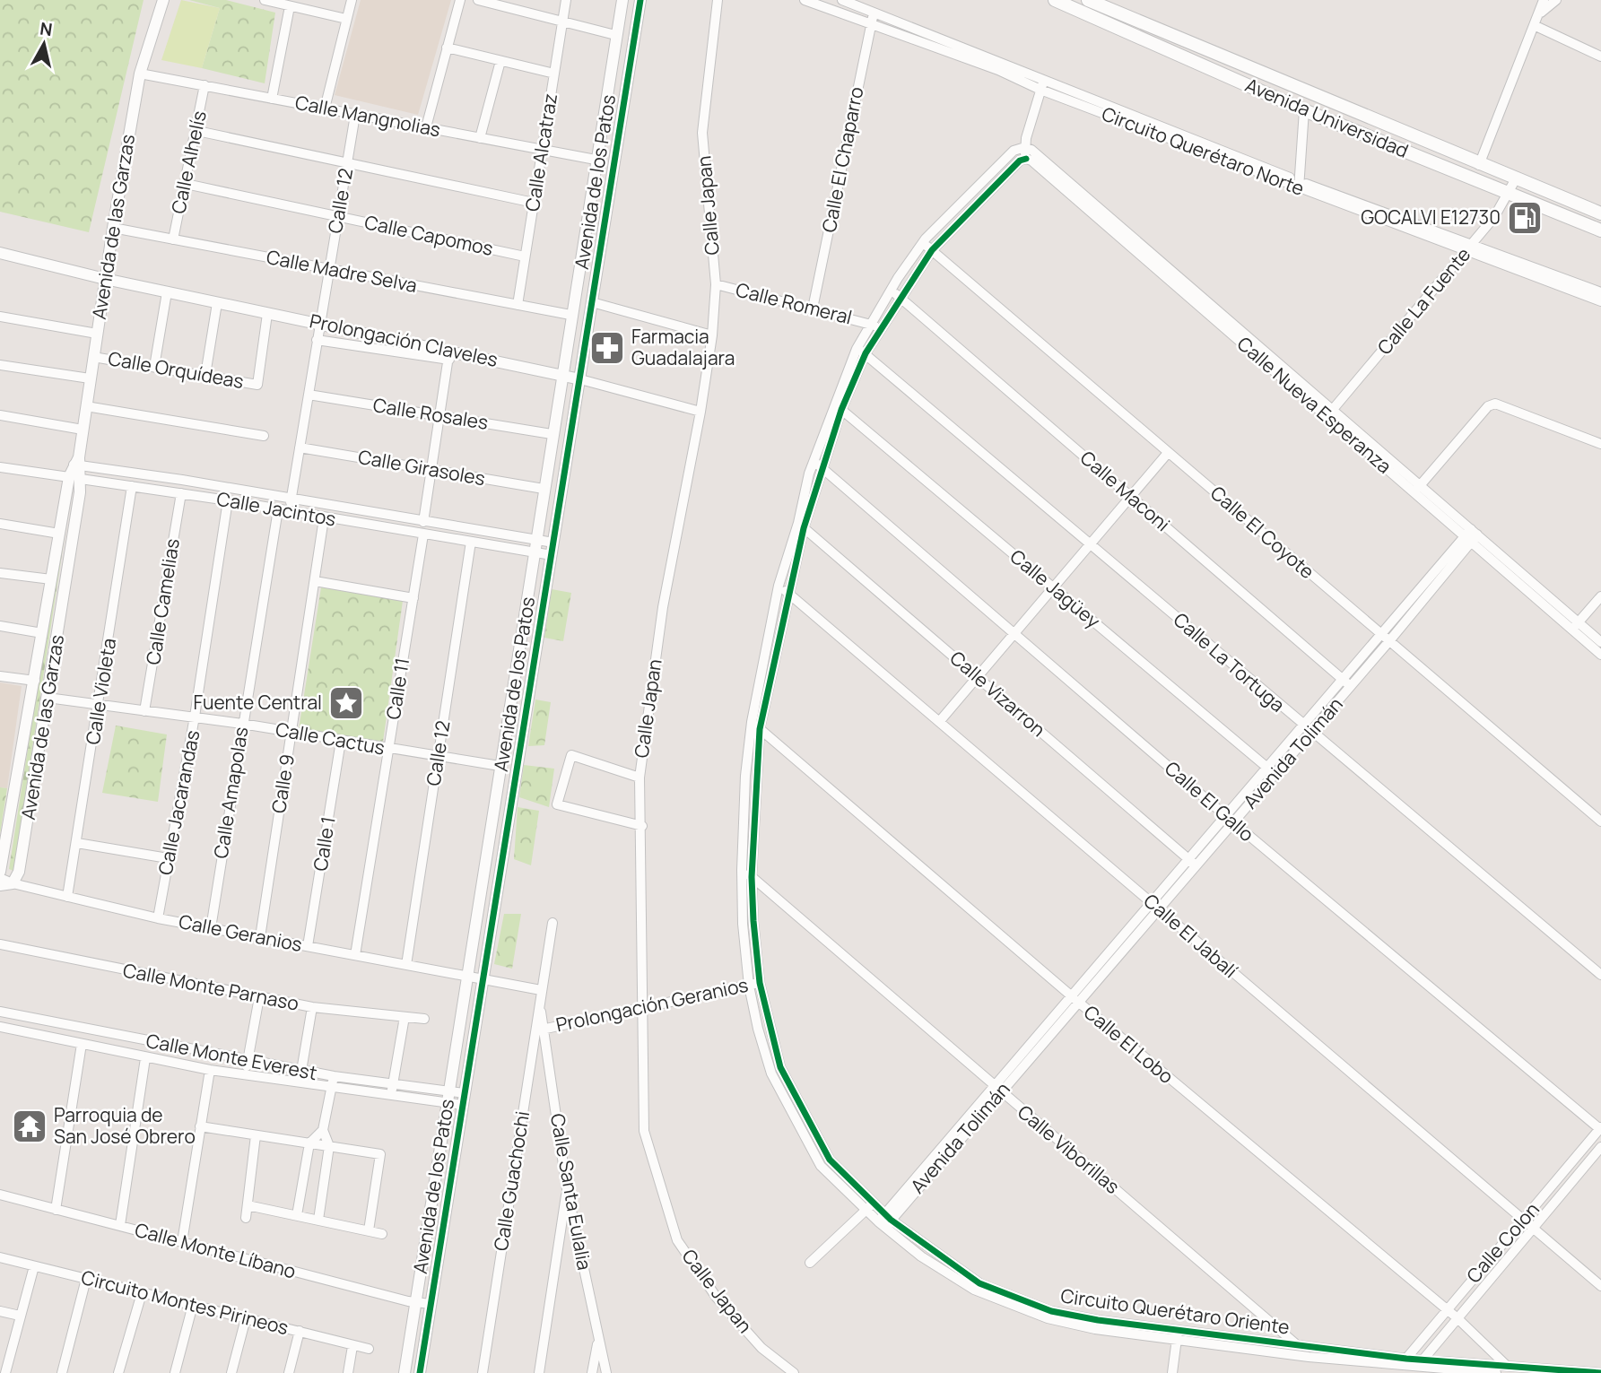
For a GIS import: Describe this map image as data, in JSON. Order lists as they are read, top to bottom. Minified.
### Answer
{"streets":{"main road":["Avenida Universidad"],"street":["Calle Mangnolias","Circuito Querétaro Norte","Calle Alcatraz","Calle El Chaparro","Calle Alhelís","Avenida de los Patos","Calle 12","Calle Japan","Avenida de las Garzas","Calle Capomos","Calle Madre Selva","Calle La Fuente","Calle Romeral","Prolongación Claveles","Calle Orquídeas","Calle Nueva Esperanza","Calle Rosales","Calle Girasoles","Calle Maconi","Calle Jacintos","Calle El Coyote","Calle Jagüey","Calle Camelias","Calle La Tortuga","Calle 11","Calle Violeta","Calle Vizarron","Calle Cactus","Avenida Tolimán","Calle 9","Calle Amapolas","Calle El Gallo","Calle Jacarandas","Calle 1","Calle Geranios","Calle El Jabalí","Calle Monte Parnaso","Prolongación Geranios","Calle El Lobo","Calle Monte Everest","Calle Viborillas","Calle Guachochi","Calle Santa Eulalia","Calle Colon","Calle Monte Líbano","Circuito Montes Pirineos","Circuito Querétaro Oriente"]},"crossings":[["Calle Mangnolias","Calle Alcatraz"],["Calle Mangnolias","Calle Alhelís"],["Calle Mangnolias","Avenida de los Patos"],["Calle Mangnolias","Calle 12"],["Calle Mangnolias","Avenida de las Garzas"],["Avenida Universidad","Calle La Fuente"],["Circuito Querétaro Norte","Calle El Chaparro"],["Circuito Querétaro Norte","Calle La Fuente"],["Calle Alcatraz","Calle Capomos"],["Calle Alcatraz","Calle Madre Selva"],["Calle El Chaparro","Calle Romeral"],["Calle Alhelís","Calle Capomos"],["Calle Alhelís","Calle Madre Selva"],["Avenida de los Patos","Calle Madre Selva"],["Avenida de los Patos","Prolongación Claveles"],["Avenida de los Patos","Calle Rosales"],["Avenida de los Patos","Calle Girasoles"],["Avenida de los Patos","Calle Jacintos"],["Avenida de los Patos","Calle Cactus"],["Avenida de los Patos","Calle Geranios"],["Avenida de los Patos","Prolongación Geranios"],["Avenida de los Patos","Calle Monte Everest"],["Avenida de los Patos","Calle Monte Líbano"],["Calle 12","Calle Capomos"],["Calle 12","Calle Madre Selva"],["Calle 12","Prolongación Claveles"],["Calle 12","Calle Rosales"],["Calle 12","Calle Girasoles"],["Calle 12","Calle Jacintos"],["Calle 12","Calle Cactus"],["Calle 12","Calle Geranios"],["Calle Japan","Calle Romeral"],["Calle Japan","Prolongación Claveles"],["Calle Japan","Prolongación Geranios"],["Avenida de las Garzas","Calle Madre Selva"],["Avenida de las Garzas","Prolongación Claveles"],["Avenida de las Garzas","Calle Orquídeas"],["Avenida de las Garzas","Calle Jacintos"],["Avenida de las Garzas","Calle Cactus"],["Avenida de las Garzas","Calle Geranios"],["Calle La Fuente","Calle Nueva Esperanza"],["Calle Romeral","Circuito Querétaro Oriente"],["Prolongación Claveles","Calle Orquídeas"],["Calle Nueva Esperanza","Avenida Tolimán"],["Calle Nueva Esperanza","Circuito Querétaro Oriente"],["Calle Maconi","Avenida Tolimán"],["Calle Maconi","Circuito Querétaro Oriente"],["Calle Jacintos","Calle Camelias"],["Calle Jacintos","Calle 11"],["Calle Jacintos","Calle Violeta"],["Calle Jacintos","Calle 9"],["Calle Jacintos","Calle Amapolas"],["Calle Jacintos","Calle Jacarandas"],["Calle El Coyote","Avenida Tolimán"],["Calle El Coyote","Circuito Querétaro Oriente"],["Calle Jagüey","Avenida Tolimán"],["Calle Jagüey","Circuito Querétaro Oriente"],["Calle Camelias","Calle Cactus"],["Calle La Tortuga","Avenida Tolimán"],["Calle La Tortuga","Circuito Querétaro Oriente"],["Calle 11","Calle Cactus"],["Calle 11","Calle Geranios"],["Calle Violeta","Calle Cactus"],["Calle Violeta","Calle Geranios"],["Calle Vizarron","Avenida Tolimán"],["Calle Vizarron","Circuito Querétaro Oriente"],["Calle Cactus","Calle 9"],["Calle Cactus","Calle Amapolas"],["Calle Cactus","Calle Jacarandas"],["Calle Cactus","Calle 1"],["Avenida Tolimán","Calle El Gallo"],["Avenida Tolimán","Calle El Jabalí"],["Avenida Tolimán","Calle El Lobo"],["Avenida Tolimán","Calle Viborillas"],["Avenida Tolimán","Circuito Querétaro Oriente"],["Calle 9","Calle Geranios"],["Calle Amapolas","Calle Geranios"],["Calle El Gallo","Calle Colon"],["Calle El Gallo","Circuito Querétaro Oriente"],["Calle Jacarandas","Calle Geranios"],["Calle 1","Calle Geranios"],["Calle Geranios","Prolongación Geranios"],["Calle El Jabalí","Calle Colon"],["Calle El Jabalí","Circuito Querétaro Oriente"],["Prolongación Geranios","Calle Guachochi"],["Prolongación Geranios","Calle Santa Eulalia"],["Prolongación Geranios","Circuito Querétaro Oriente"],["Calle El Lobo","Calle Colon"],["Calle El Lobo","Circuito Querétaro Oriente"],["Calle Viborillas","Circuito Querétaro Oriente"],["Calle Guachochi","Calle Santa Eulalia"],["Calle Colon","Circuito Querétaro Oriente"]],"places":{"fuel station":["GOCALVI E12730"],"pharmacy":["Farmacia Guadalajara"],"place":["Fuente Central"],"temple":["Parroquia de San José Obrero"]},"north":"top"}
